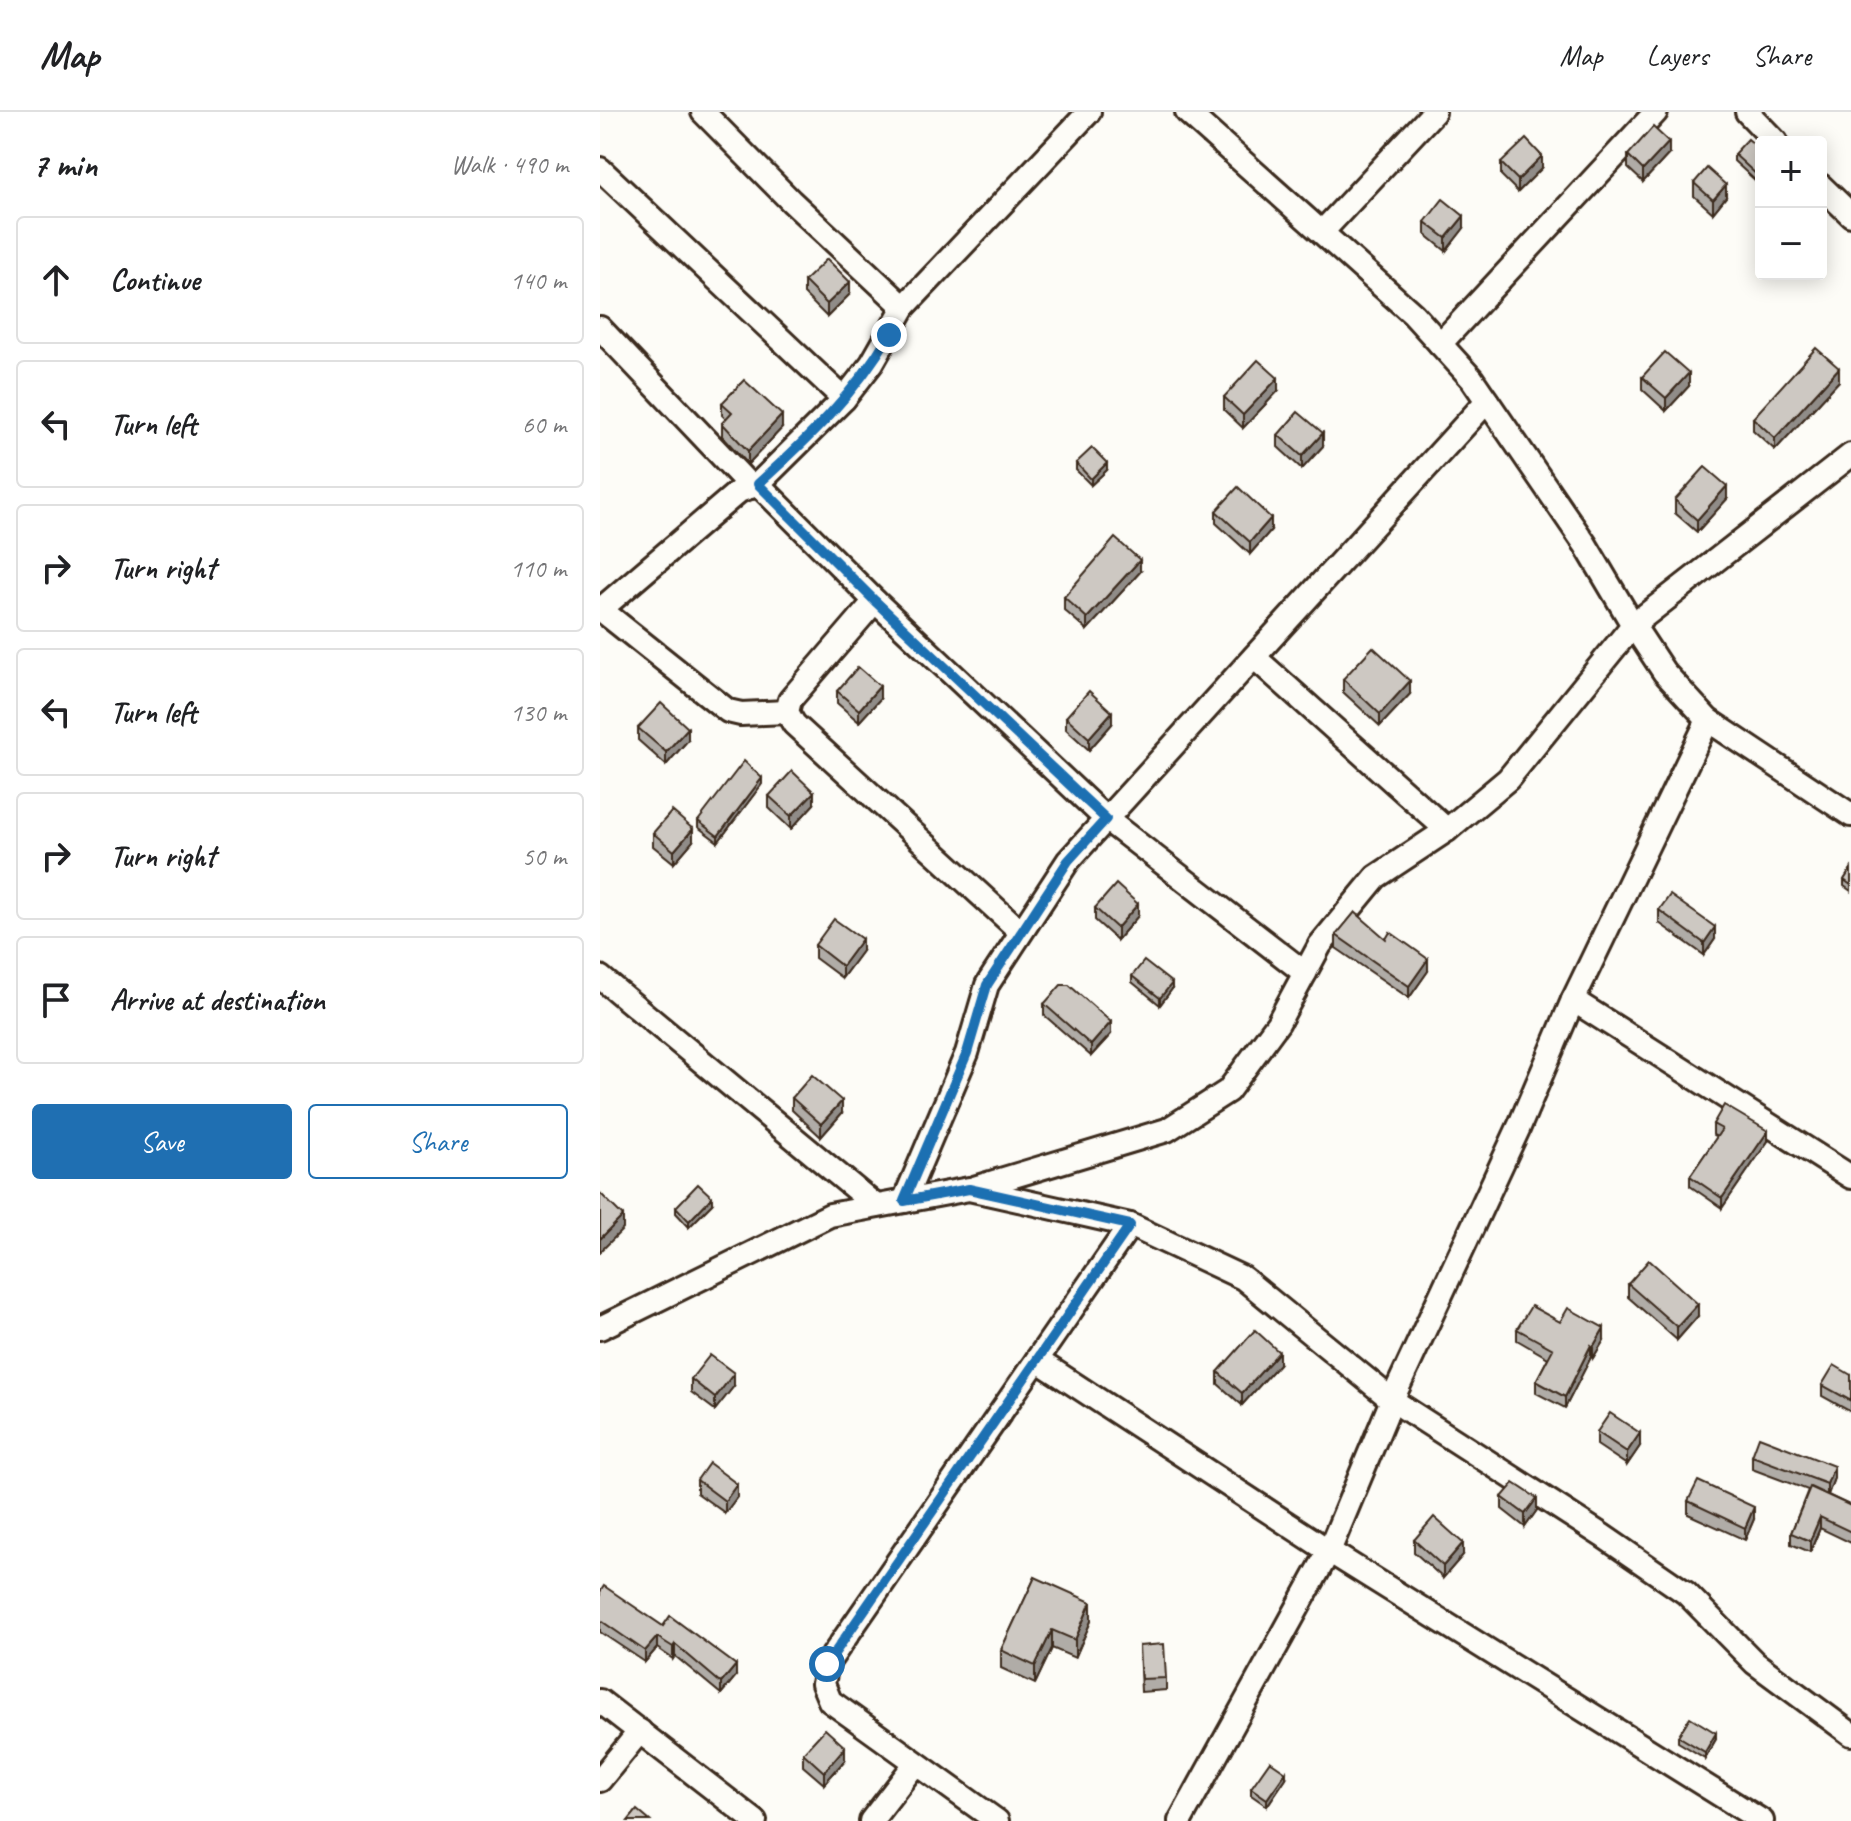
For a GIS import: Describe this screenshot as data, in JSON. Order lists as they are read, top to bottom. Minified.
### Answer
{"page":{"header":"Map","nav":["Map","Layers","Share"],"heading":["7 min","Walk · 490 m"],"map_buttons":["+","−"],"list":[["Continue","140 m"],["Turn left","60 m"],["Turn right","110 m"],["Turn left","130 m"],["Turn right","50 m"],"Arrive at destination"],"buttons":["Save","Share"]}}
